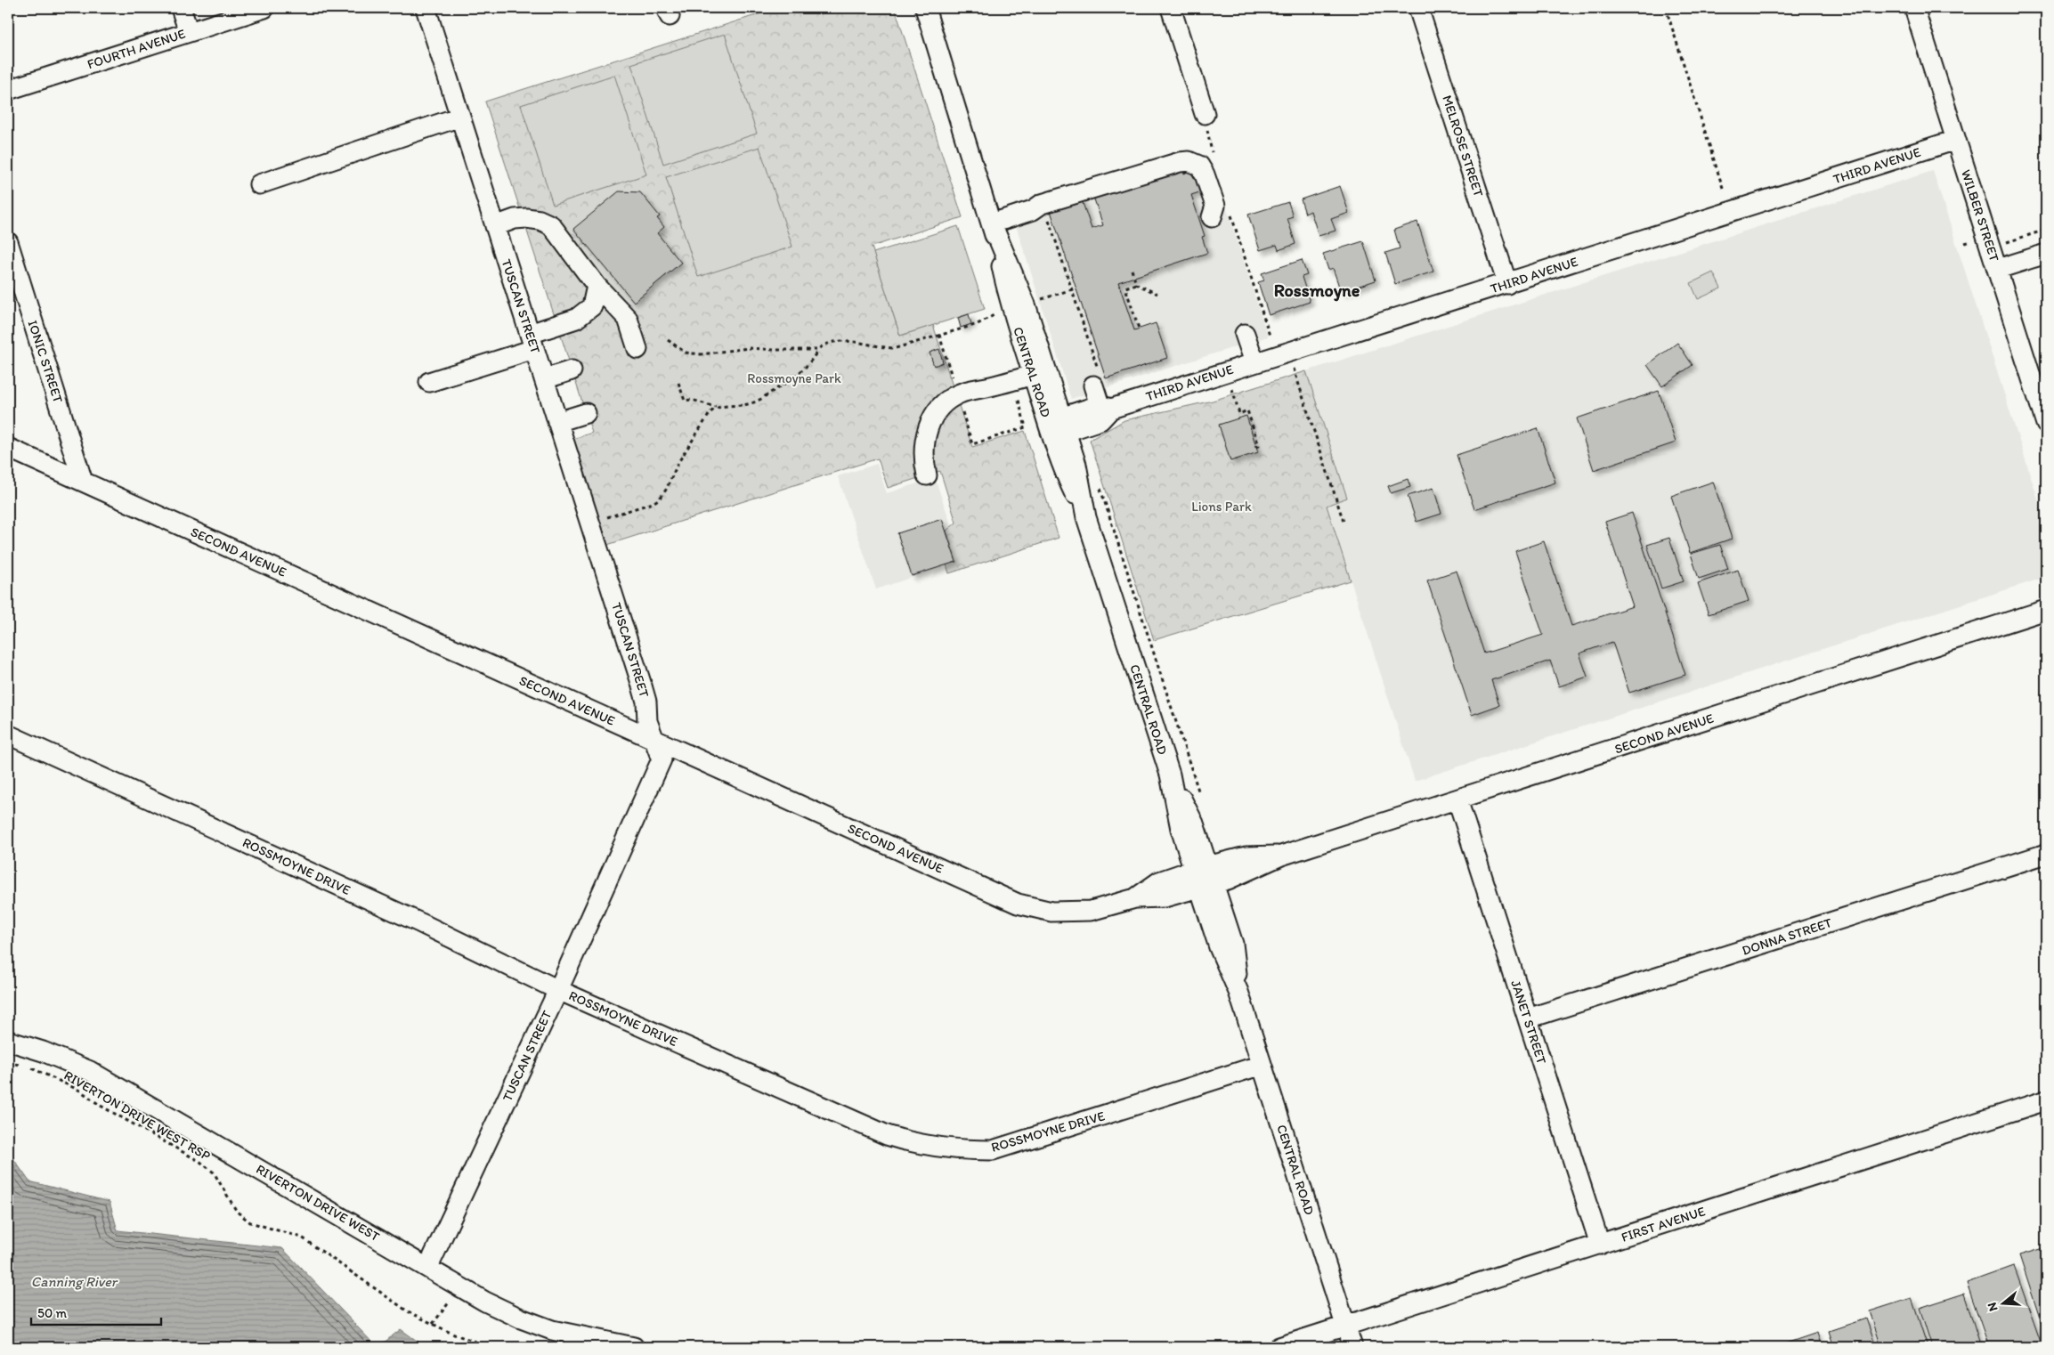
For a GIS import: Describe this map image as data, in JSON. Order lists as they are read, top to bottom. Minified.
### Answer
{"streets":{"street":["FOURTH AVENUE","MELROSE STREET","THIRD AVENUE","WILBER STREET","TUSCAN STREET","IONIC STREET","CENTRAL ROAD","SECOND AVENUE","ROSSMOYNE DRIVE","DONNA STREET","JANET STREET","RIVERTON DRIVE WEST","FIRST AVENUE"],"path":["RIVERTON DRIVE WEST RSP"]},"crossings":[["MELROSE STREET","THIRD AVENUE"],["THIRD AVENUE","WILBER STREET"],["THIRD AVENUE","CENTRAL ROAD"],["TUSCAN STREET","SECOND AVENUE"],["TUSCAN STREET","ROSSMOYNE DRIVE"],["TUSCAN STREET","RIVERTON DRIVE WEST"],["IONIC STREET","SECOND AVENUE"],["CENTRAL ROAD","SECOND AVENUE"],["CENTRAL ROAD","ROSSMOYNE DRIVE"],["CENTRAL ROAD","FIRST AVENUE"],["SECOND AVENUE","JANET STREET"],["DONNA STREET","JANET STREET"],["JANET STREET","FIRST AVENUE"]],"districts":["Rossmoyne"],"water":["Canning River"],"parks":["Rossmoyne Park","Lions Park"],"scale_bar":"50 m","north":"left"}
